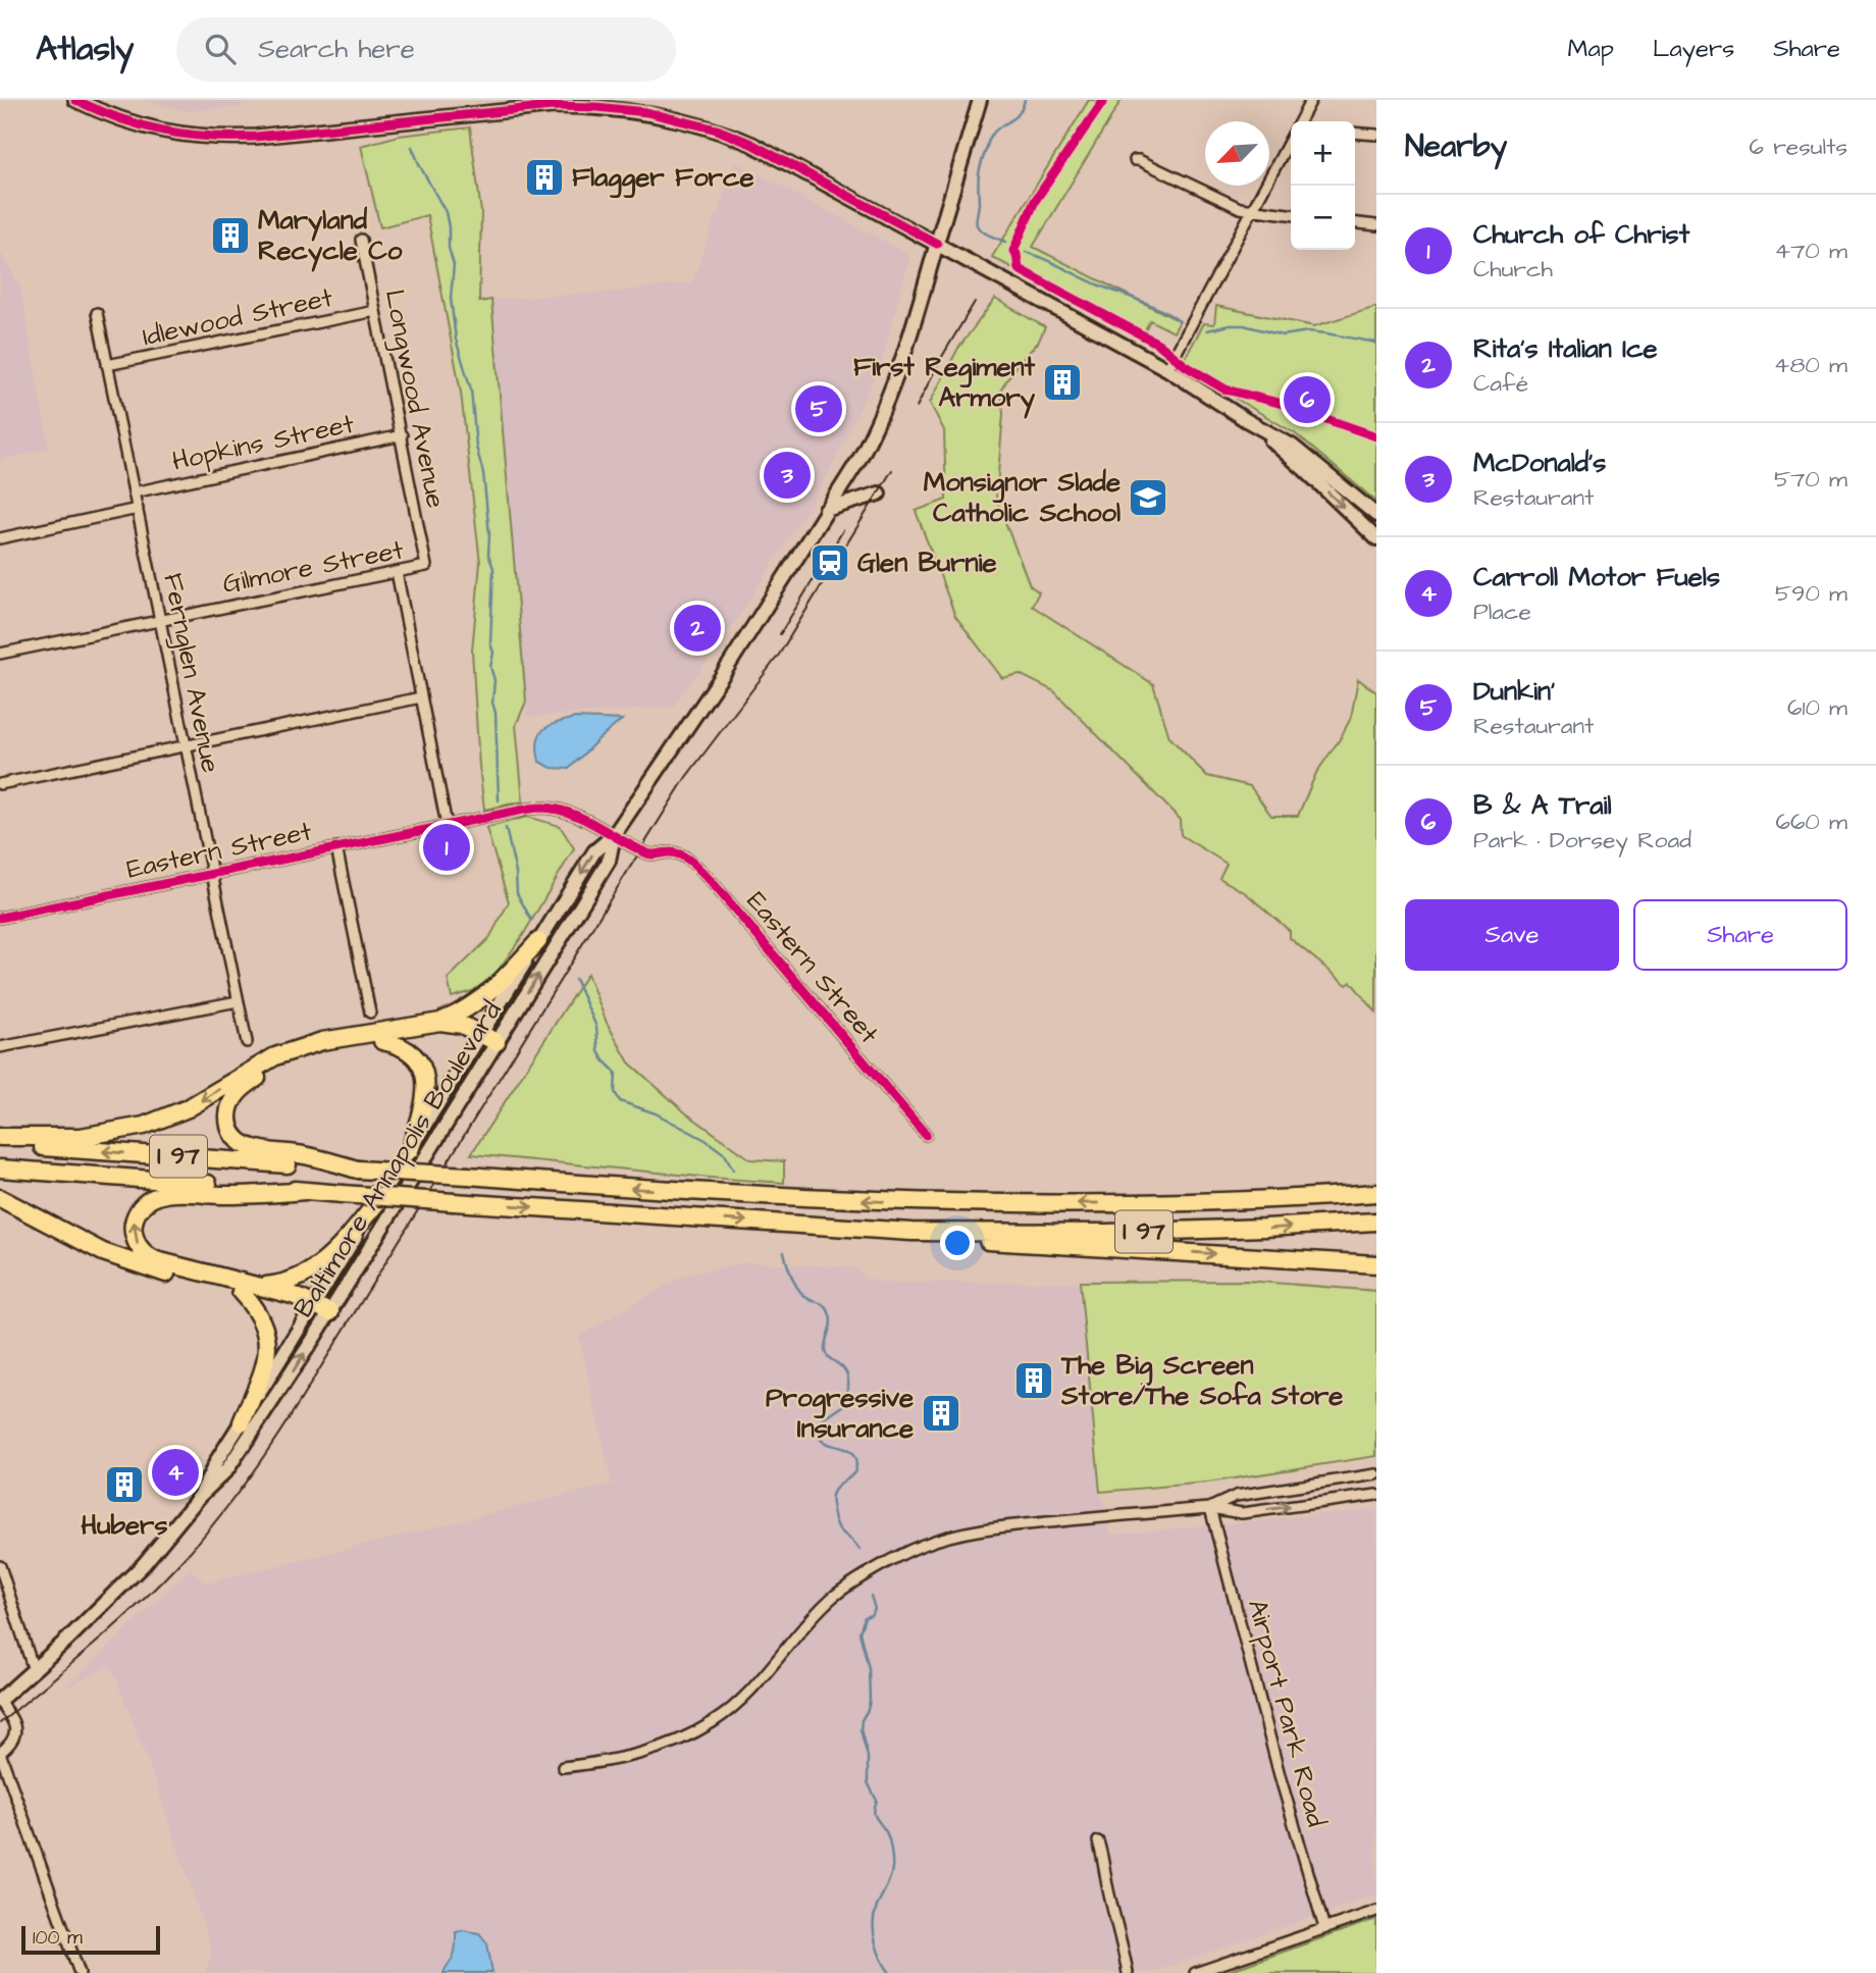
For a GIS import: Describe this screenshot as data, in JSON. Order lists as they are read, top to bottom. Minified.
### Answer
{"streets":{"highway":["I 97"],"main road":["Baltimore Annapolis Boulevard"],"street":["Idlewood Street","Longwood Avenue","Hopkins Street","Gilmore Street","Fernglen Avenue","Eastern Street","Airport Park Road"]},"crossings":[["Idlewood Street","Longwood Avenue"],["Idlewood Street","Fernglen Avenue"],["Longwood Avenue","Hopkins Street"],["Longwood Avenue","Gilmore Street"],["Hopkins Street","Fernglen Avenue"],["Gilmore Street","Fernglen Avenue"],["Fernglen Avenue","Eastern Street"],["Eastern Street","Baltimore Annapolis Boulevard"]],"places":{"building":["Flagger Force","Maryland Recycle Co","First Regiment Armory","The Big Screen Store/The Sofa Store","Progressive Insurance","Hubers"],"school or university":["Monsignor Slade Catholic School"],"station":["Glen Burnie"]},"scale_bar":"100 m","north":"bottom left","page":{"header":"Atlasly","search":"Search here","nav":["Map","Layers","Share"],"heading":["Nearby","6 results"],"map_buttons":["+","−"],"list":[{"mark":"1","name":"Church of Christ","note":"Church","value":"470 m"},{"mark":"2","name":"Rita's Italian Ice","note":"Café","value":"480 m"},{"mark":"3","name":"McDonald's","note":"Restaurant","value":"570 m"},{"mark":"4","name":"Carroll Motor Fuels","note":"Place","value":"590 m"},{"mark":"5","name":"Dunkin'","note":"Restaurant","value":"610 m"},{"mark":"6","name":"B & A Trail","note":"Park · Dorsey Road","value":"660 m"}],"pins":["6","5","3","2","1","4"],"buttons":["Save","Share"],"scale":"100 m"}}
